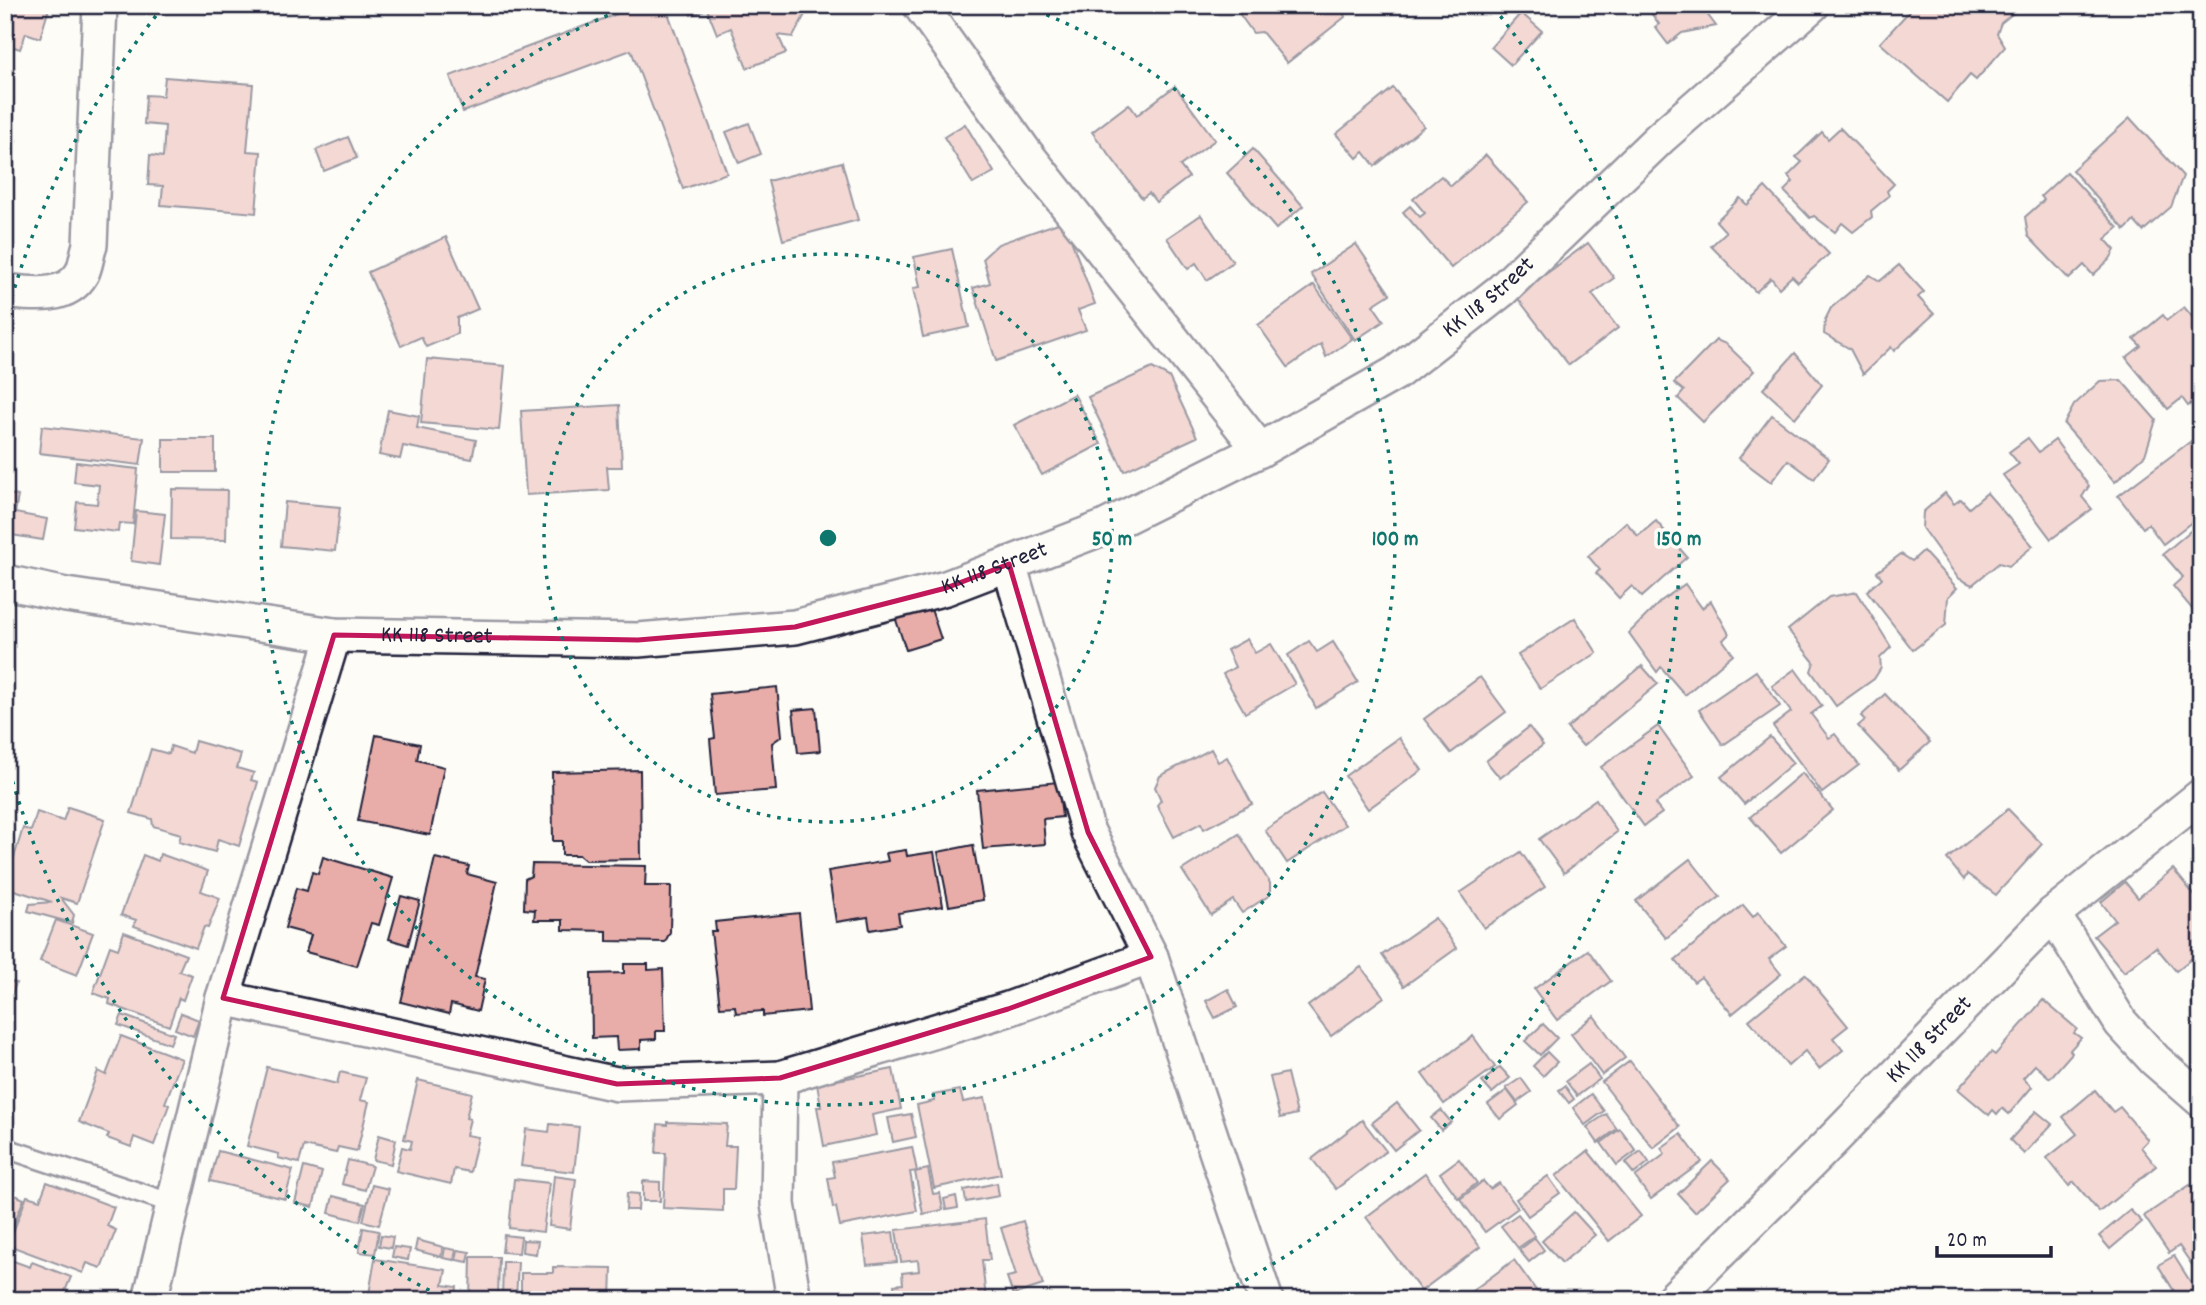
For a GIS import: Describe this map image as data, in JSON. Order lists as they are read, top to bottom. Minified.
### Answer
{"streets":{"street":["KK 118 Street"]},"scale_bar":"20 m","rings":["50 m","100 m","150 m"]}
